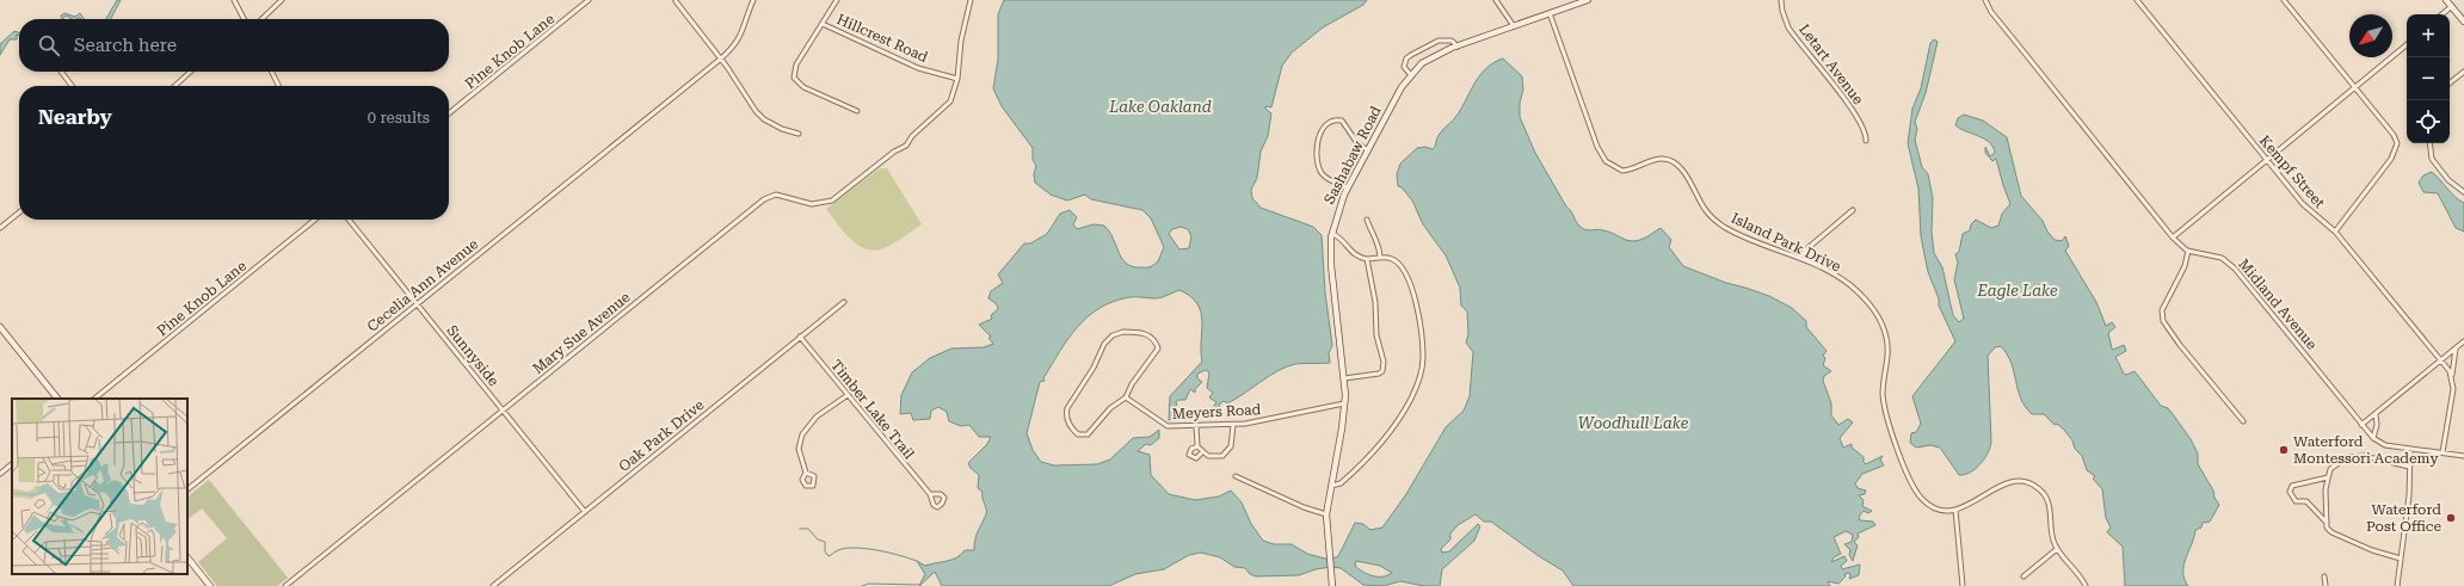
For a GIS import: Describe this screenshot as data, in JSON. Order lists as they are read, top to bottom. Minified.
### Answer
{"streets":{"street":["Hillcrest Road","Pine Knob Lane","Letart Avenue","Sashabaw Road","Kempf Street","Island Park Drive","Cecelia Ann Avenue","Midland Avenue","Mary Sue Avenue","Sunnyside","Timber Lake Trail","Meyers Road","Oak Park Drive"]},"crossings":[["Hillcrest Road","Mary Sue Avenue"],["Sashabaw Road","Island Park Drive"],["Sashabaw Road","Meyers Road"],["Cecelia Ann Avenue","Sunnyside"],["Mary Sue Avenue","Sunnyside"],["Sunnyside","Oak Park Drive"],["Timber Lake Trail","Oak Park Drive"]],"water":["Lake Oakland","Eagle Lake","Woodhull Lake"],"places":["Waterford Montessori Academy","Waterford Post Office"],"north":"bottom left","page":{"map_buttons":["+","−"],"search":"Search here","heading":["Nearby","0 results"]}}
